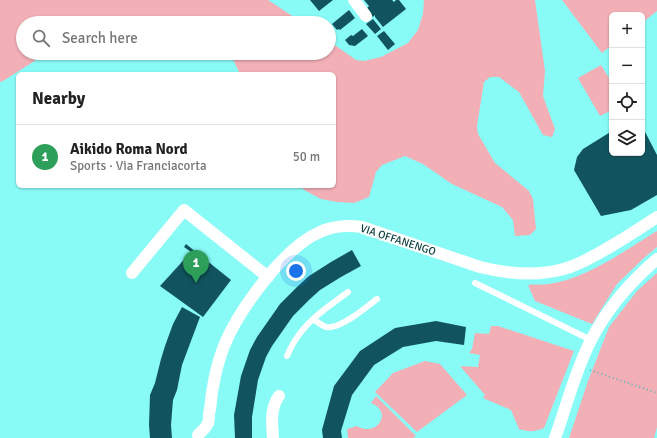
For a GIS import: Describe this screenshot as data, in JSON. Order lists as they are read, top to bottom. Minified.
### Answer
{"streets":{"street":["VIA OFFANENGO"]},"page":{"map_buttons":["+","−"],"search":"Search here","heading":"Nearby","list":[{"mark":"1","name":"Aikido Roma Nord","note":"Sports · Via Franciacorta","value":"50 m"}],"pins":"1"}}
